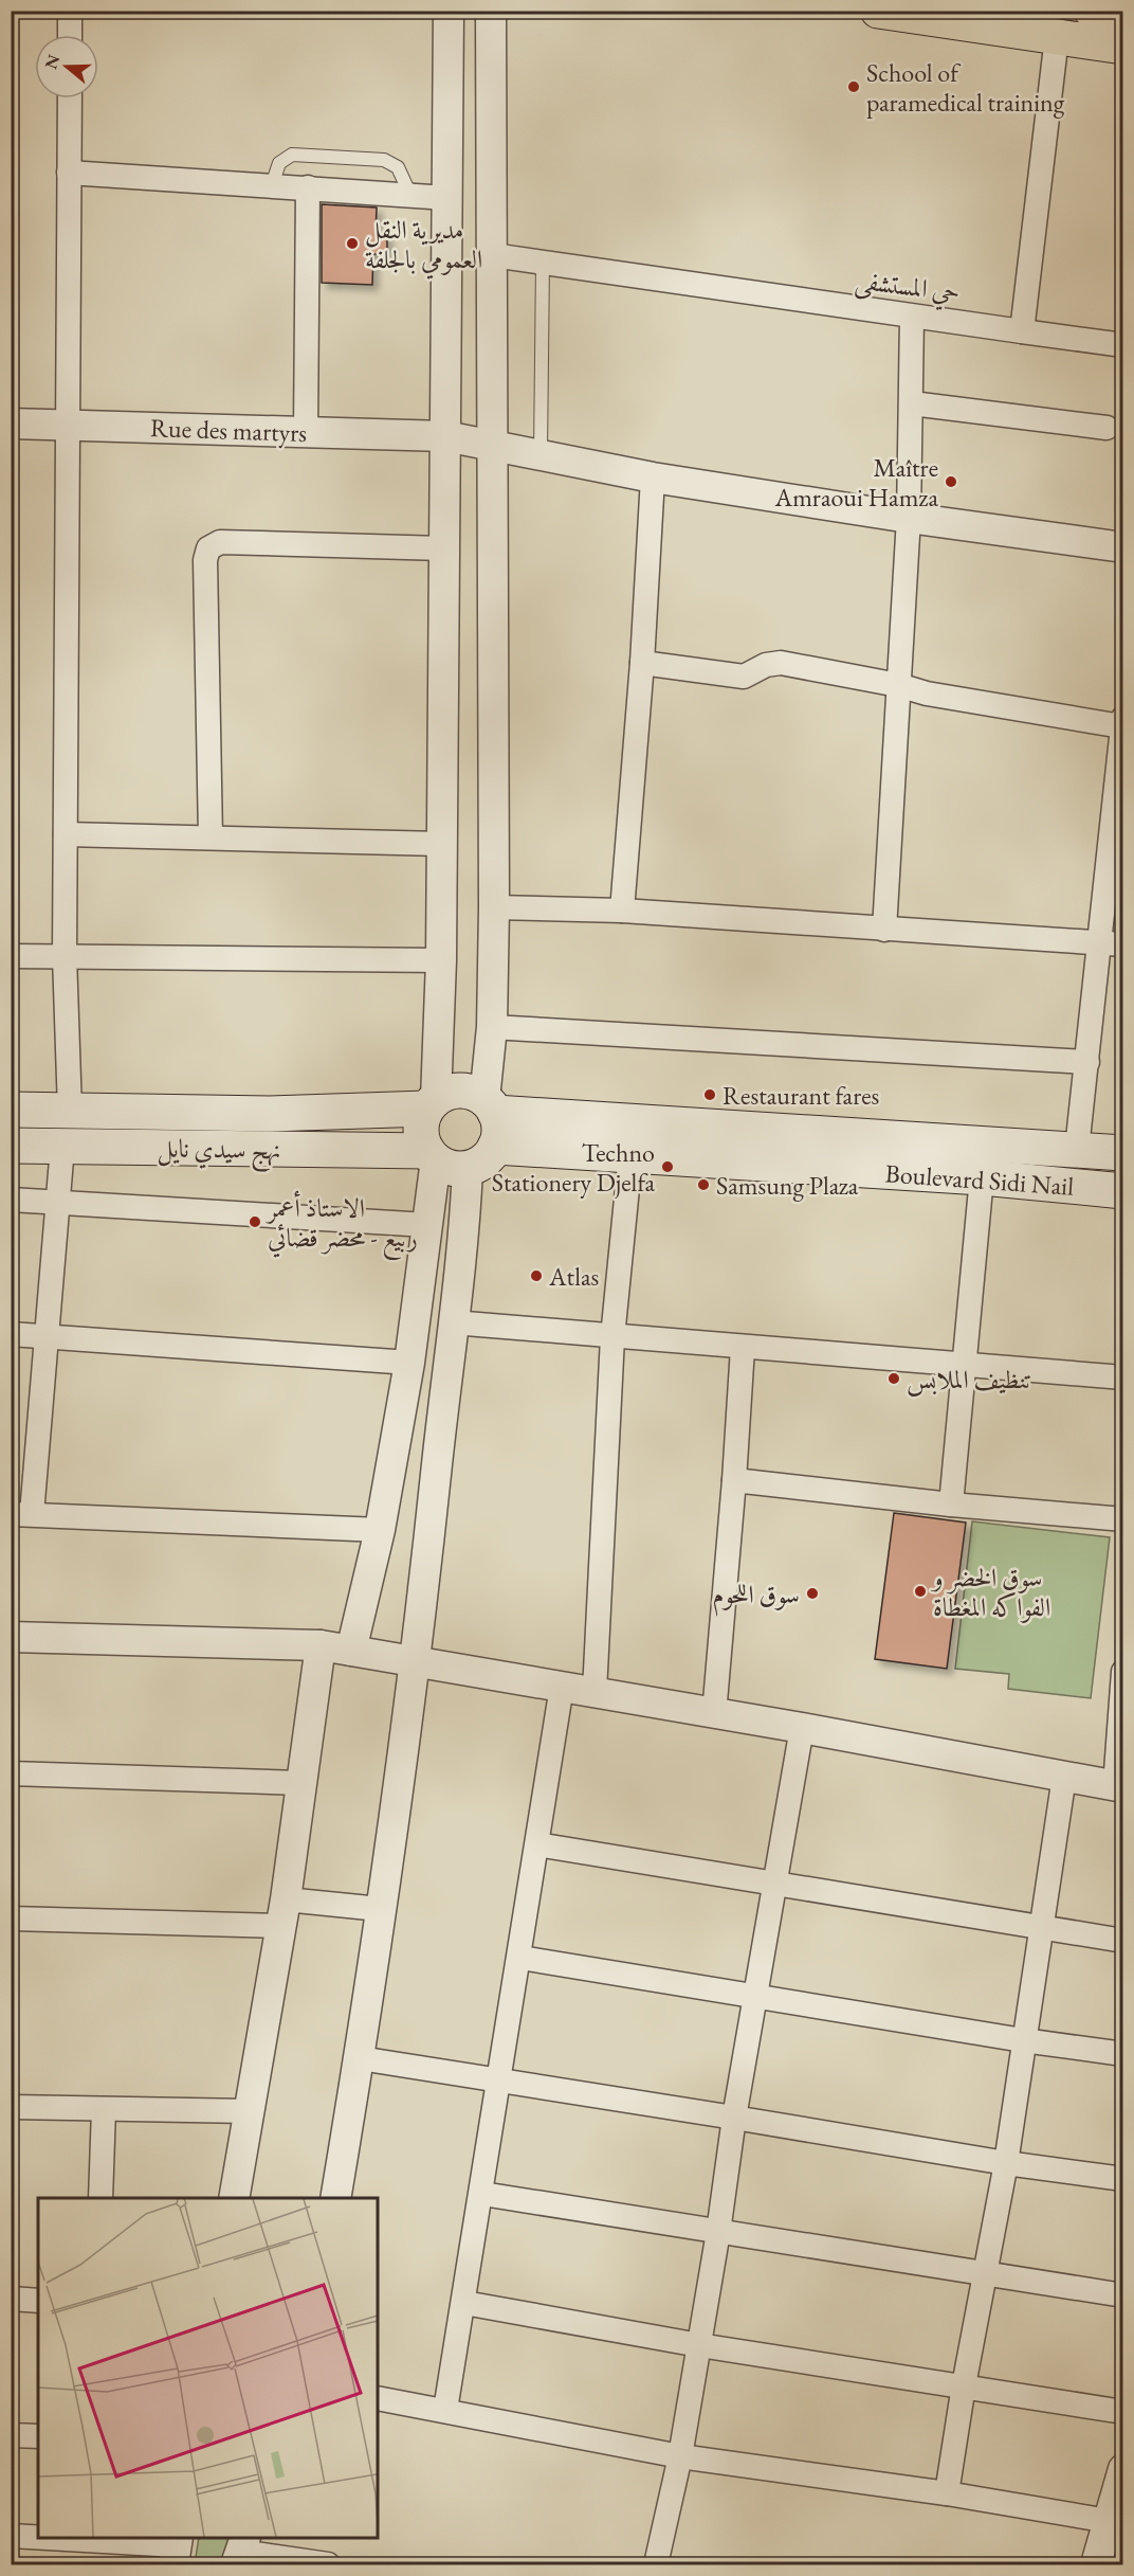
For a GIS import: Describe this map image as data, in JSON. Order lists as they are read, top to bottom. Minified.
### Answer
{"streets":{"main road":["نهج سيدي نايل","Boulevard Sidi Nail"],"street":["حي المستشفى","Rue des martyrs"]},"crossings":[["نهج سيدي نايل","Boulevard Sidi Nail"]],"places":["School of paramedical training","مديرية النقل العمومي بالجلفة","Maître Amraoui Hamza","Restaurant fares","Techno Stationery Djelfa","Samsung Plaza","الاستاذ أعمر ربيع - محضر قضائي","Atlas","تنظيف الملابس","سوق الخضر و الفواكه المغطاة","سوق اللحوم"],"north":"left"}
